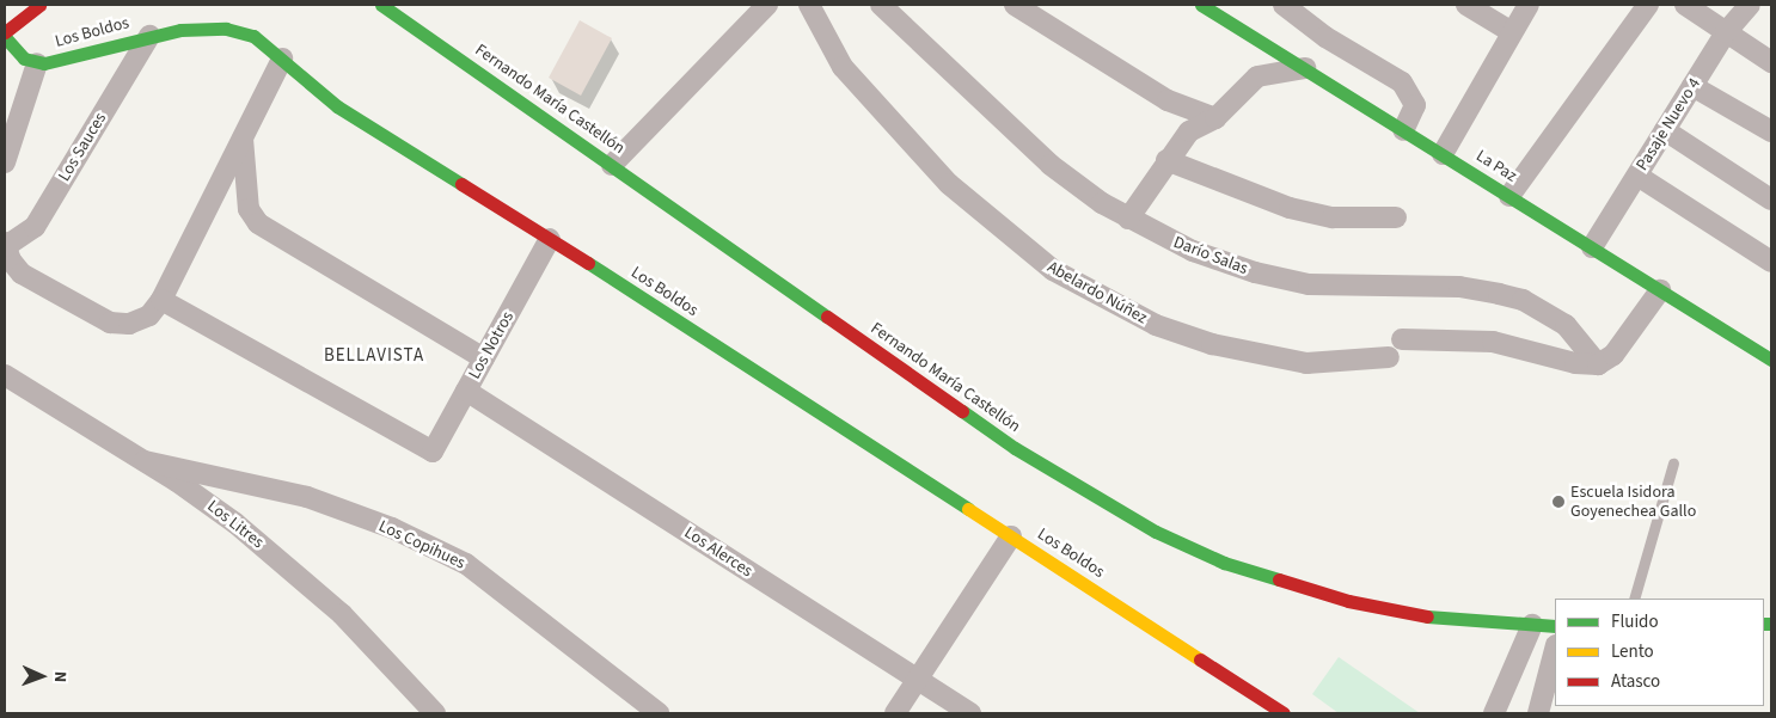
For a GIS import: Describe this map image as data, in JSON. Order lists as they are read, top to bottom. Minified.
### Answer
{"streets":{"street":["Los Boldos","Fernando María Castellón","Pasaje Nuevo 4","Los Sauces","La Paz","Darío Salas","Abelardo Núñez","Los Notros","Los Litres","Los Copihues","Los Alerces"]},"crossings":[["Los Boldos","Los Sauces"],["Los Boldos","Los Notros"],["Pasaje Nuevo 4","La Paz"],["Los Notros","Los Alerces"],["Los Litres","Los Copihues"]],"districts":["BELLAVISTA"],"places":["Escuela Isidora Goyenechea Gallo"],"legend":["Fluido","Lento","Atasco"],"north":"right"}
